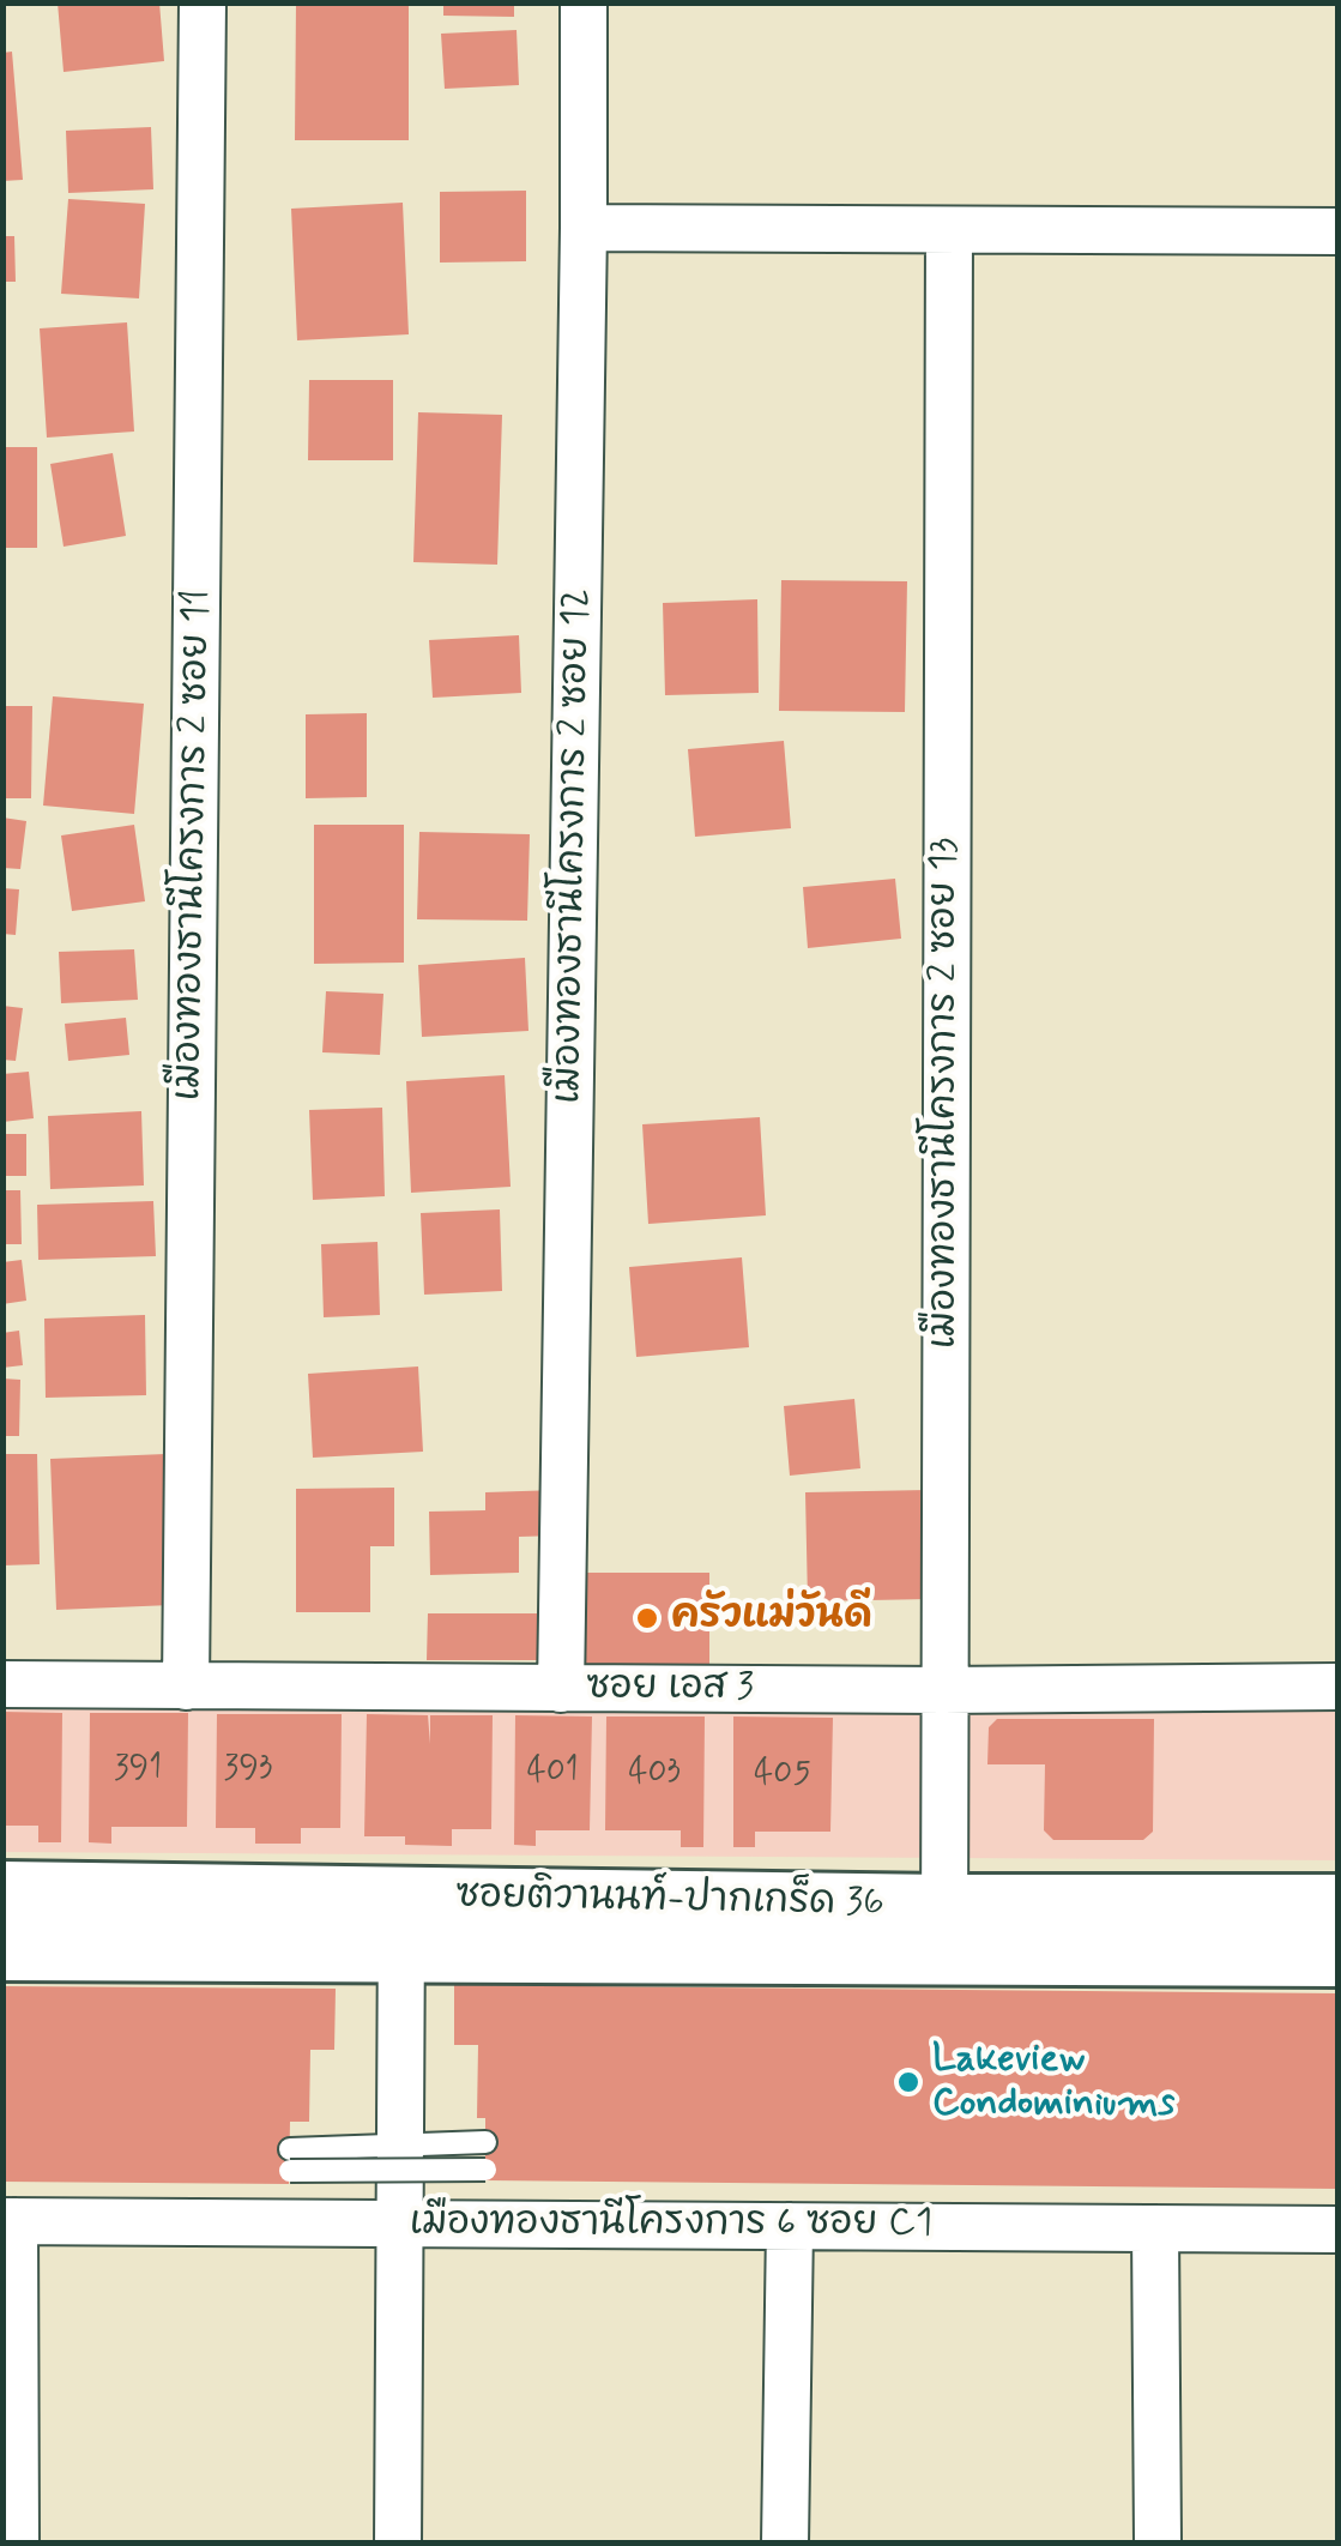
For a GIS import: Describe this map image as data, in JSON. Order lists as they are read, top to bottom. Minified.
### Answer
{"streets":{"street":["เมืองทองธานีโครงการ 2 ซอย 11","เมืองทองธานีโครงการ 2 ซอย 12","เมืองทองธานีโครงการ 2 ซอย 13","ซอย เอส 3","ซอยติวานนท์-ปากเกร็ด 36","เมืองทองธานีโครงการ 6 ซอย C1"]},"crossings":[["เมืองทองธานีโครงการ 2 ซอย 11","ซอย เอส 3"],["เมืองทองธานีโครงการ 2 ซอย 12","ซอย เอส 3"],["เมืองทองธานีโครงการ 2 ซอย 13","ซอย เอส 3"],["เมืองทองธานีโครงการ 2 ซอย 13","ซอยติวานนท์-ปากเกร็ด 36"]],"places":["ครัวแม่วันดี","Lakeview Condominiums"],"house_numbers":["391","393","401","403","405"]}
